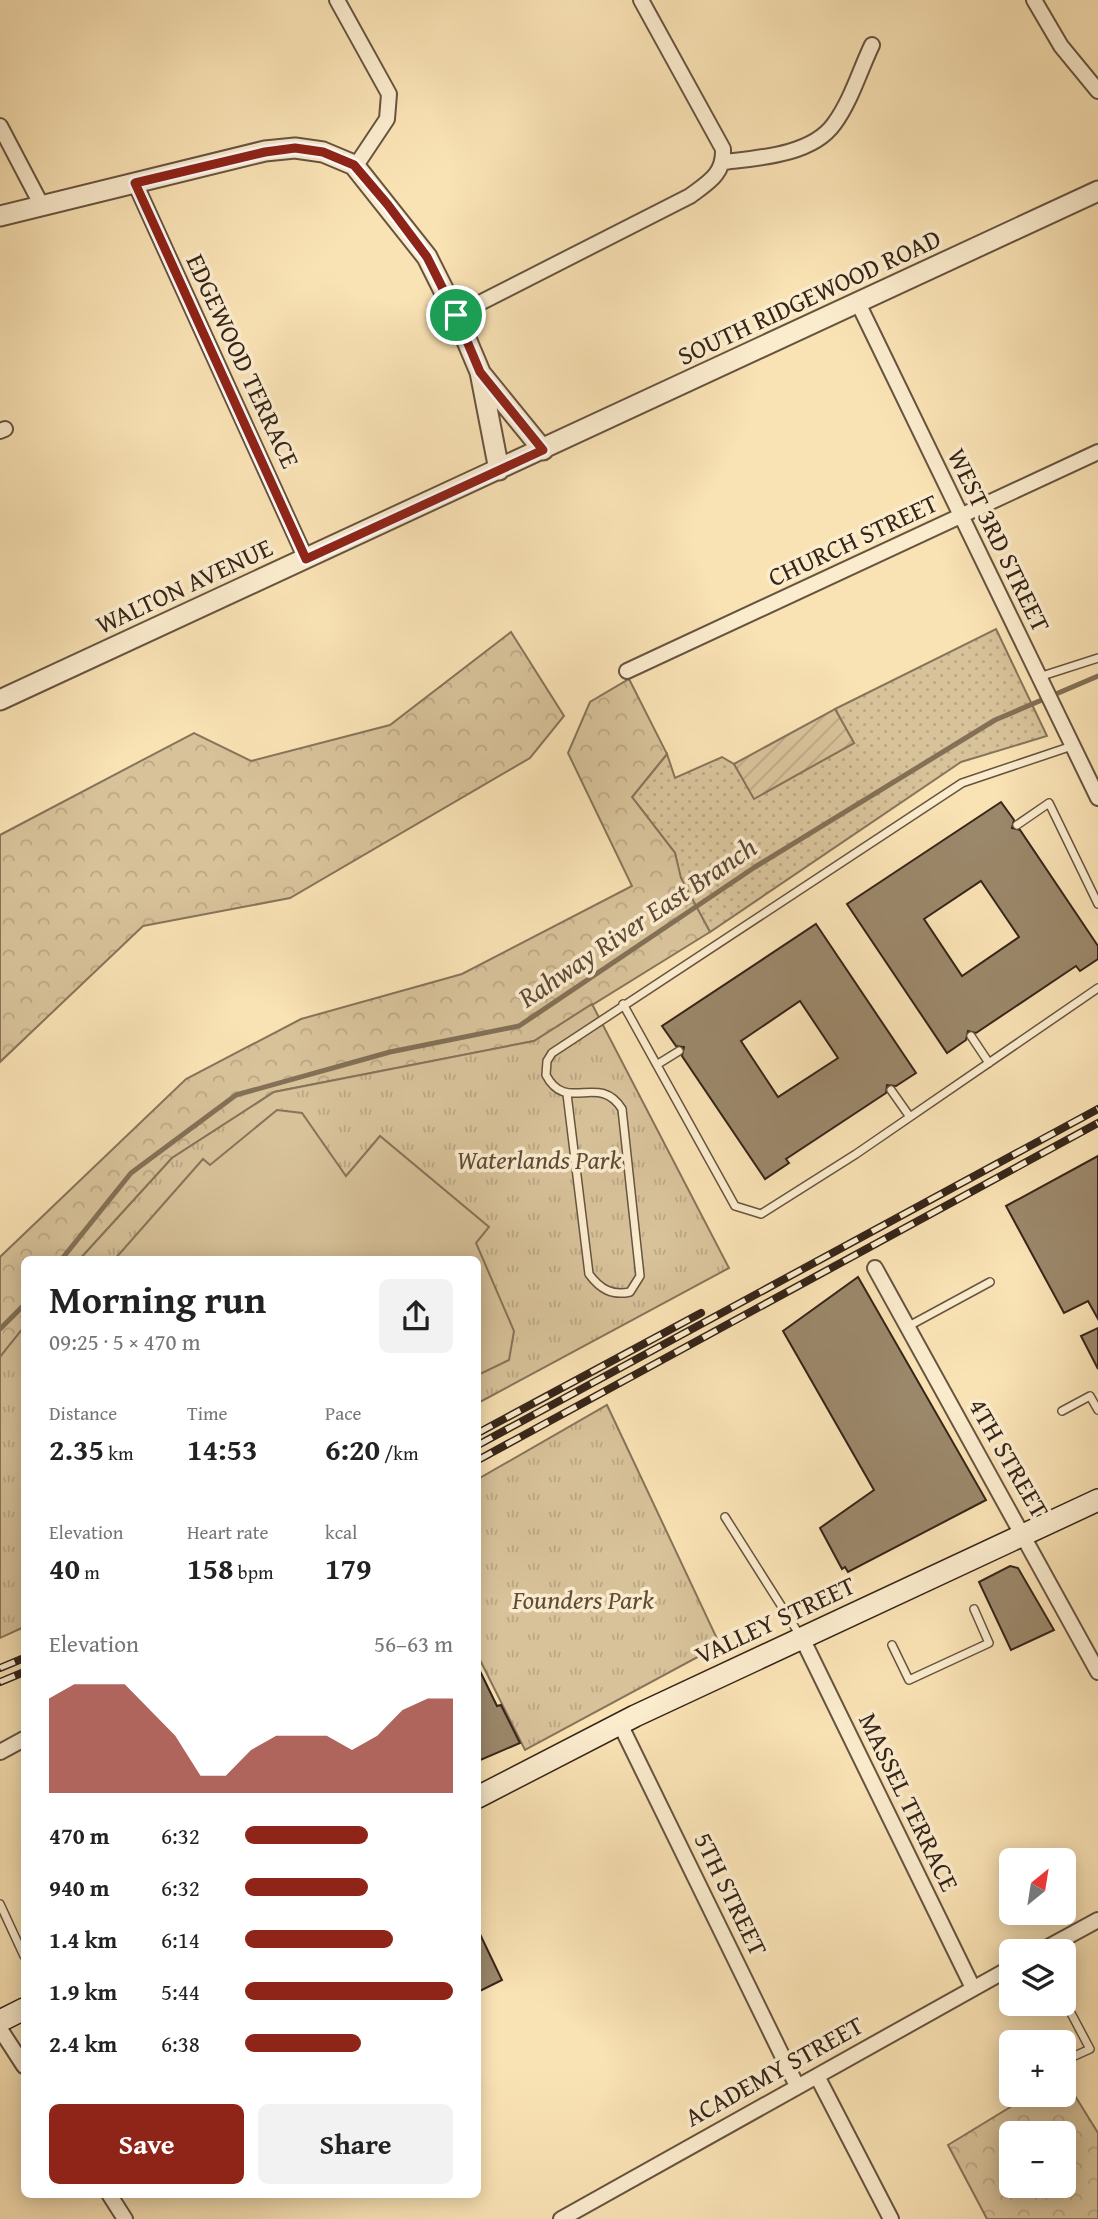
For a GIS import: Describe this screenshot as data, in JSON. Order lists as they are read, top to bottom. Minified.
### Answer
{"streets":{"main road":["VALLEY STREET"],"street":["SOUTH RIDGEWOOD ROAD","EDGEWOOD TERRACE","CHURCH STREET","WEST 3RD STREET","WALTON AVENUE","4TH STREET","MASSEL TERRACE","5TH STREET","ACADEMY STREET"]},"crossings":[["SOUTH RIDGEWOOD ROAD","WEST 3RD STREET"],["SOUTH RIDGEWOOD ROAD","WALTON AVENUE"],["EDGEWOOD TERRACE","WALTON AVENUE"],["CHURCH STREET","WEST 3RD STREET"],["4TH STREET","VALLEY STREET"],["VALLEY STREET","MASSEL TERRACE"],["VALLEY STREET","5TH STREET"],["MASSEL TERRACE","ACADEMY STREET"],["5TH STREET","ACADEMY STREET"]],"water":["Rahway River East Branch"],"parks":["Waterlands Park","Founders Park"],"north":"top right","page":{"heading":["Morning run","09:25 · 5 × 470 m"],"stats":[["Distance","2.35 km"],["Time","14:53"],["Pace","6:20 /km"],["Elevation","40 m"],["Heart rate","158 bpm"],["kcal","179"]],"chart":["Elevation","56–63 m"],"list":[{"name":"470 m","note":"6:32"},{"name":"940 m","note":"6:32"},{"name":"1.4 km","note":"6:14"},{"name":"1.9 km","note":"5:44"},{"name":"2.4 km","note":"6:38"}],"map_buttons":["+","−"],"buttons":["Save","Share"]}}
